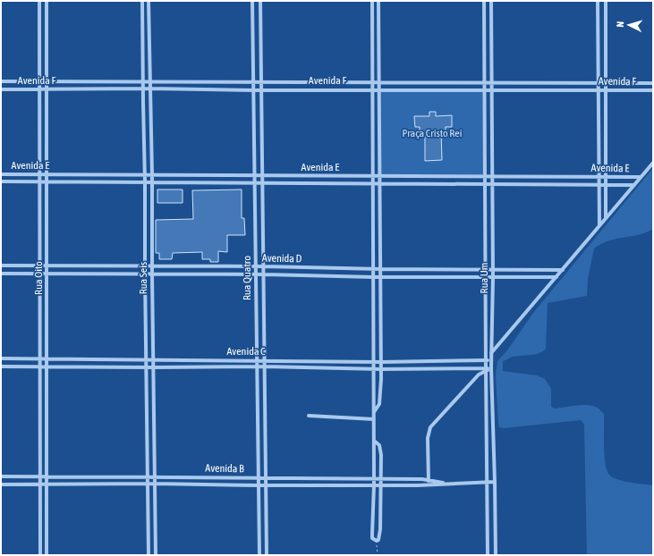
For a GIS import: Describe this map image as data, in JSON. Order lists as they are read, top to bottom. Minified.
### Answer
{"streets":{"street":["Avenida F","Avenida E","Avenida D","Rua Oito","Rua Seis","Rua Quatro","Rua Um","Avenida C","Avenida B"]},"crossings":[["Avenida F","Rua Oito"],["Avenida F","Rua Seis"],["Avenida F","Rua Quatro"],["Avenida F","Rua Um"],["Avenida E","Rua Oito"],["Avenida E","Rua Seis"],["Avenida E","Rua Quatro"],["Avenida E","Rua Um"],["Avenida D","Rua Oito"],["Avenida D","Rua Seis"],["Avenida D","Rua Quatro"],["Avenida D","Rua Um"],["Rua Oito","Avenida C"],["Rua Oito","Avenida B"],["Rua Seis","Avenida C"],["Rua Seis","Avenida B"],["Rua Quatro","Avenida C"],["Rua Quatro","Avenida B"],["Rua Um","Avenida C"],["Rua Um","Avenida B"]],"parks":["Praça Cristo Rei"],"north":"left"}
